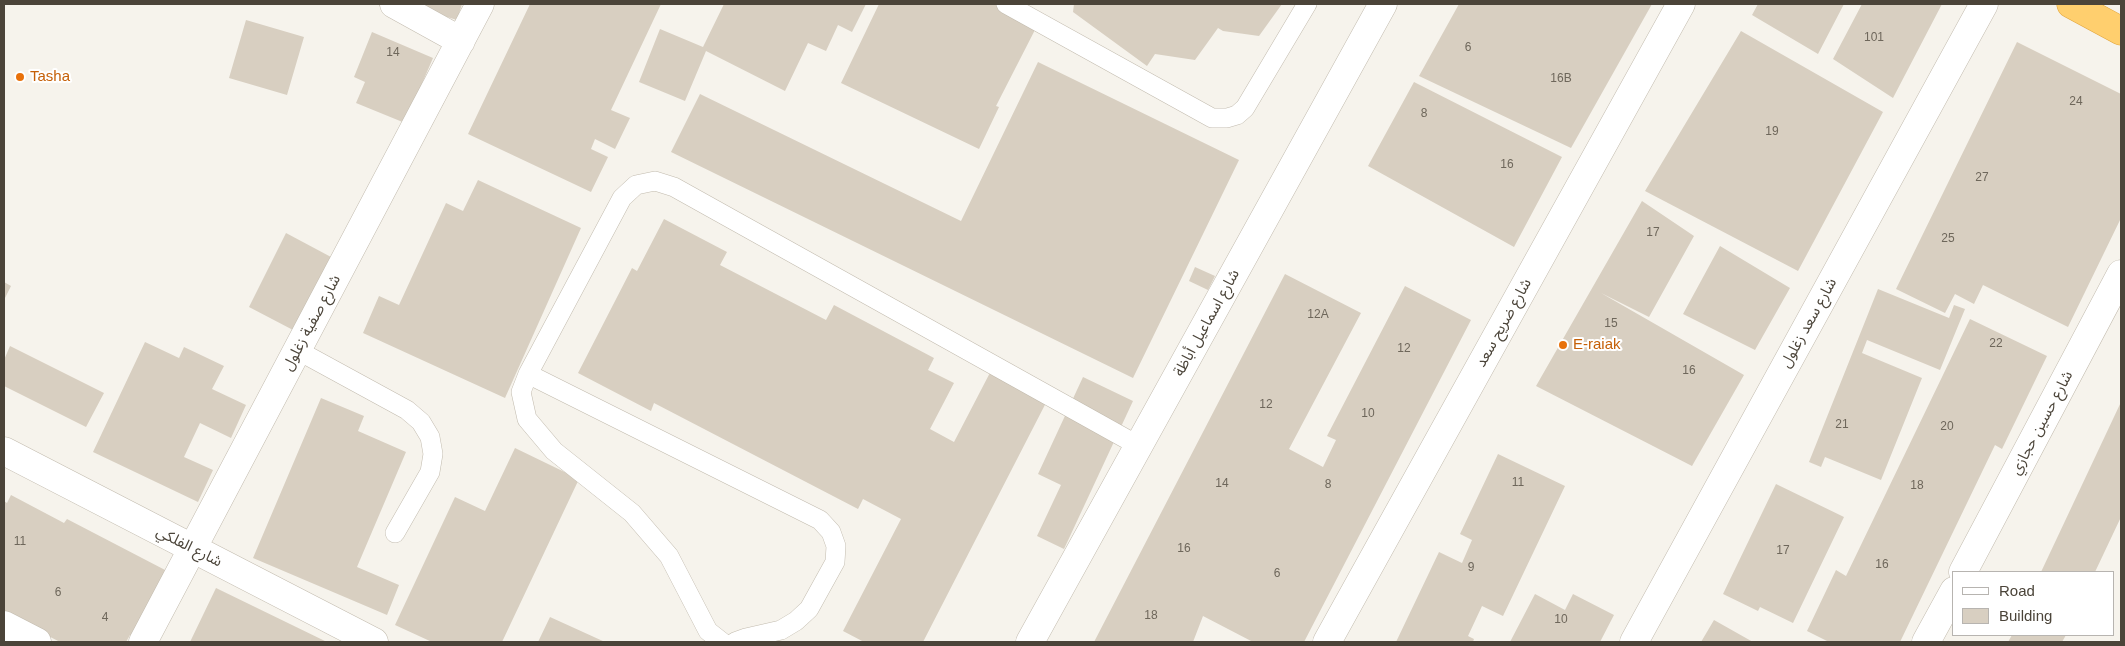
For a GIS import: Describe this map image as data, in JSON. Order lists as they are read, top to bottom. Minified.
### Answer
{"streets":{"street":["شارع صفية زغلول","شارع اسماعيل أباظة","شارع ضريح سعد","شارع سعد زغلول","شارع حسين حجازي","شارع الفلكي"]},"crossings":[["شارع صفية زغلول","شارع الفلكي"]],"places":["Tasha","E-raiak"],"house_numbers":["101","6","14","16B","24","8","19","16","27","17","25","12A","15","22","12","16","12","10","21","20","11","14","8","18","11","16","17","16","9","6","6","18","4","10"],"legend":["Road","Building"]}
